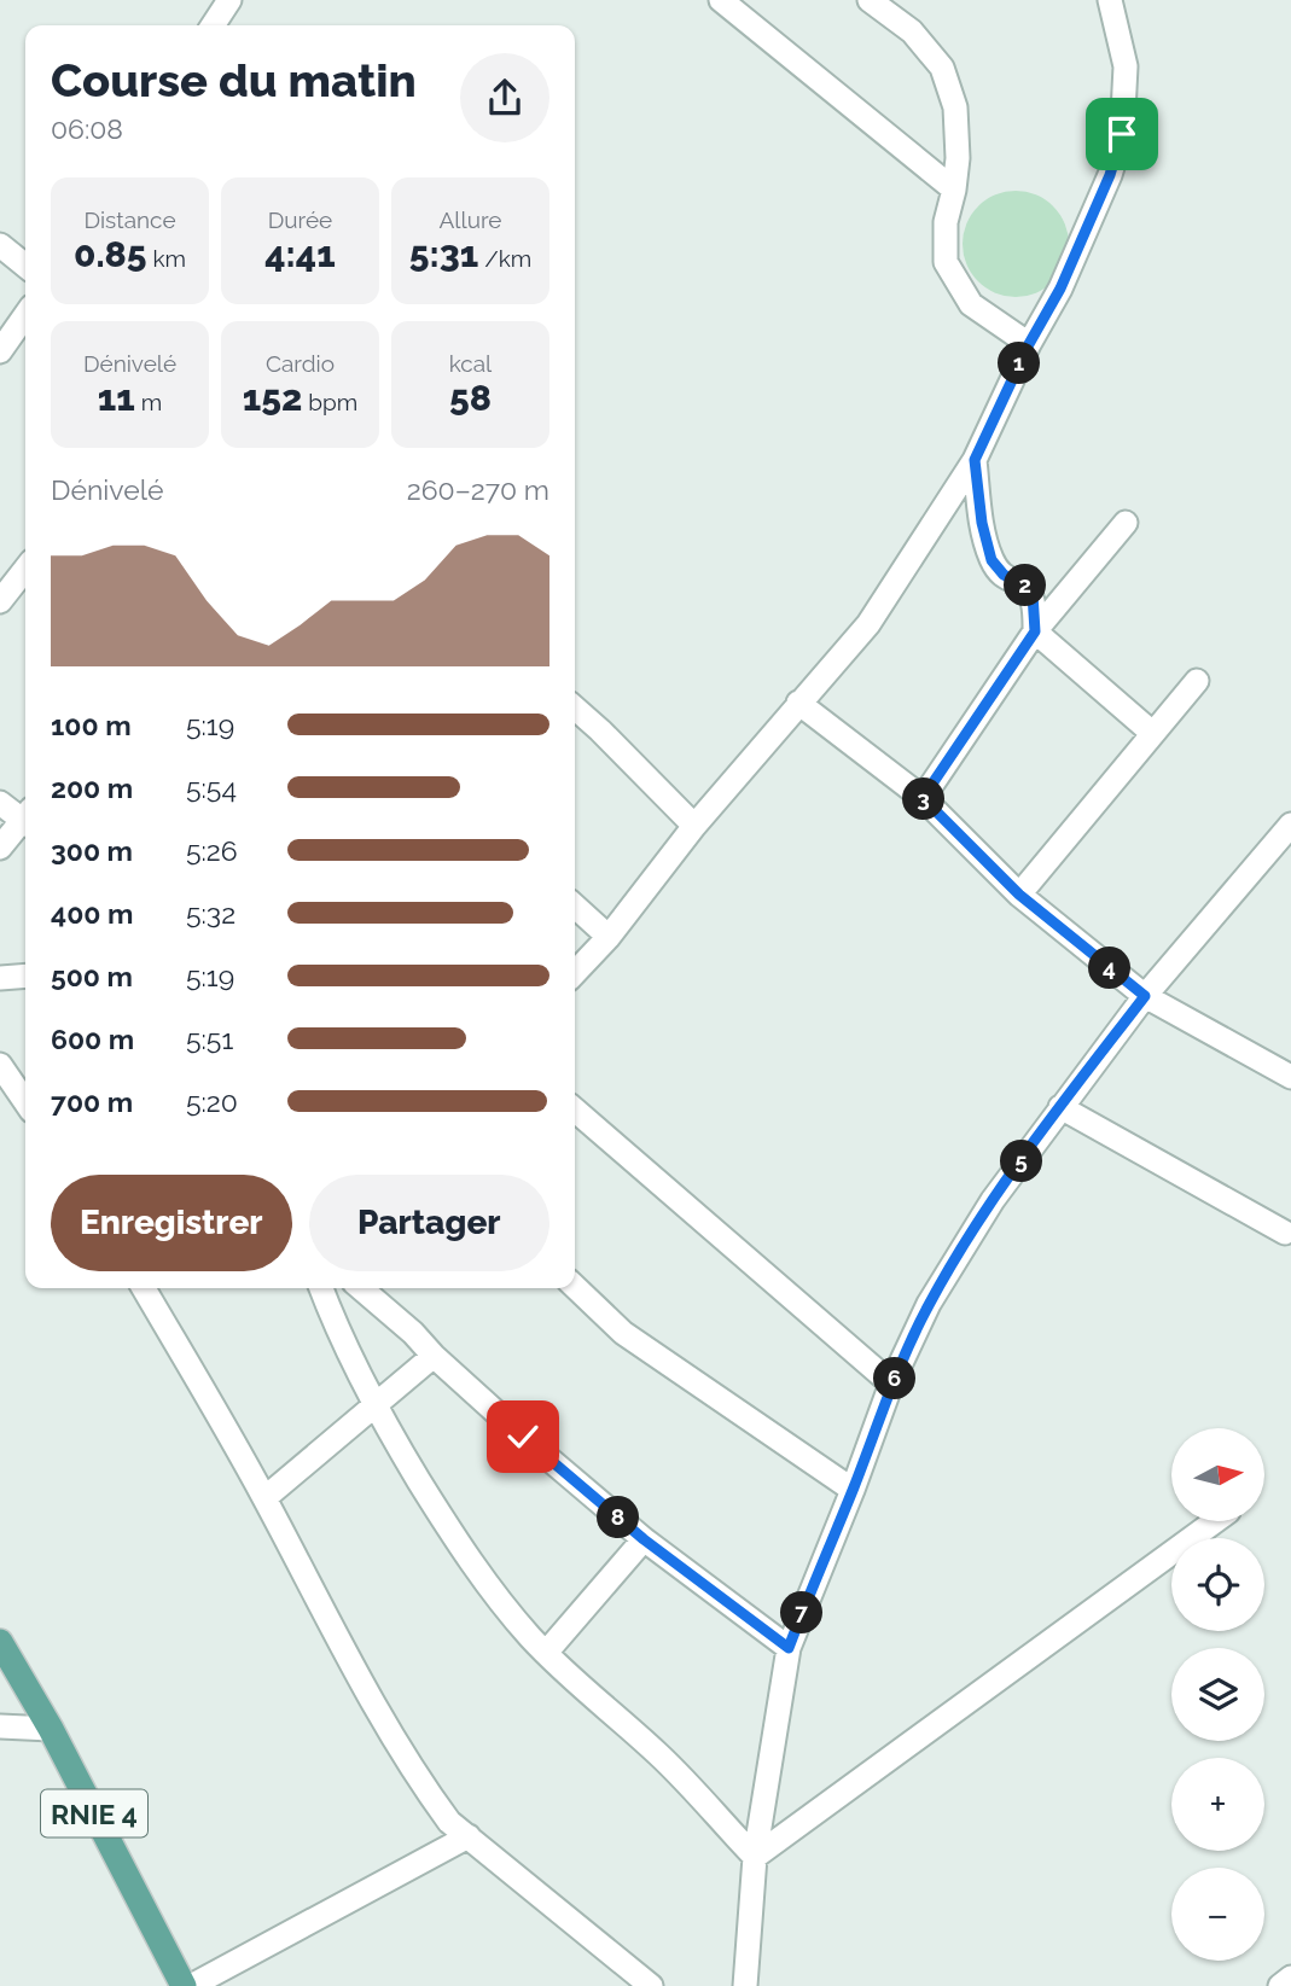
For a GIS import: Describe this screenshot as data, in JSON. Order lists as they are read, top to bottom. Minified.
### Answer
{"streets":{"main road":["RNIE 4"]},"north":"right","page":{"heading":["Course du matin","06:08"],"stats":[["Distance","0.85 km"],["Durée","4:41"],["Allure","5:31 /km"],["Dénivelé","11 m"],["Cardio","152 bpm"],["kcal","58"]],"pins":["1","2","3","4","5","6","8","7"],"chart":["Dénivelé","260–270 m"],"list":[{"name":"100 m","note":"5:19"},{"name":"200 m","note":"5:54"},{"name":"300 m","note":"5:26"},{"name":"400 m","note":"5:32"},{"name":"500 m","note":"5:19"},{"name":"600 m","note":"5:51"},{"name":"700 m","note":"5:20"}],"buttons":["Enregistrer","Partager"],"map_buttons":["+","−"]}}
